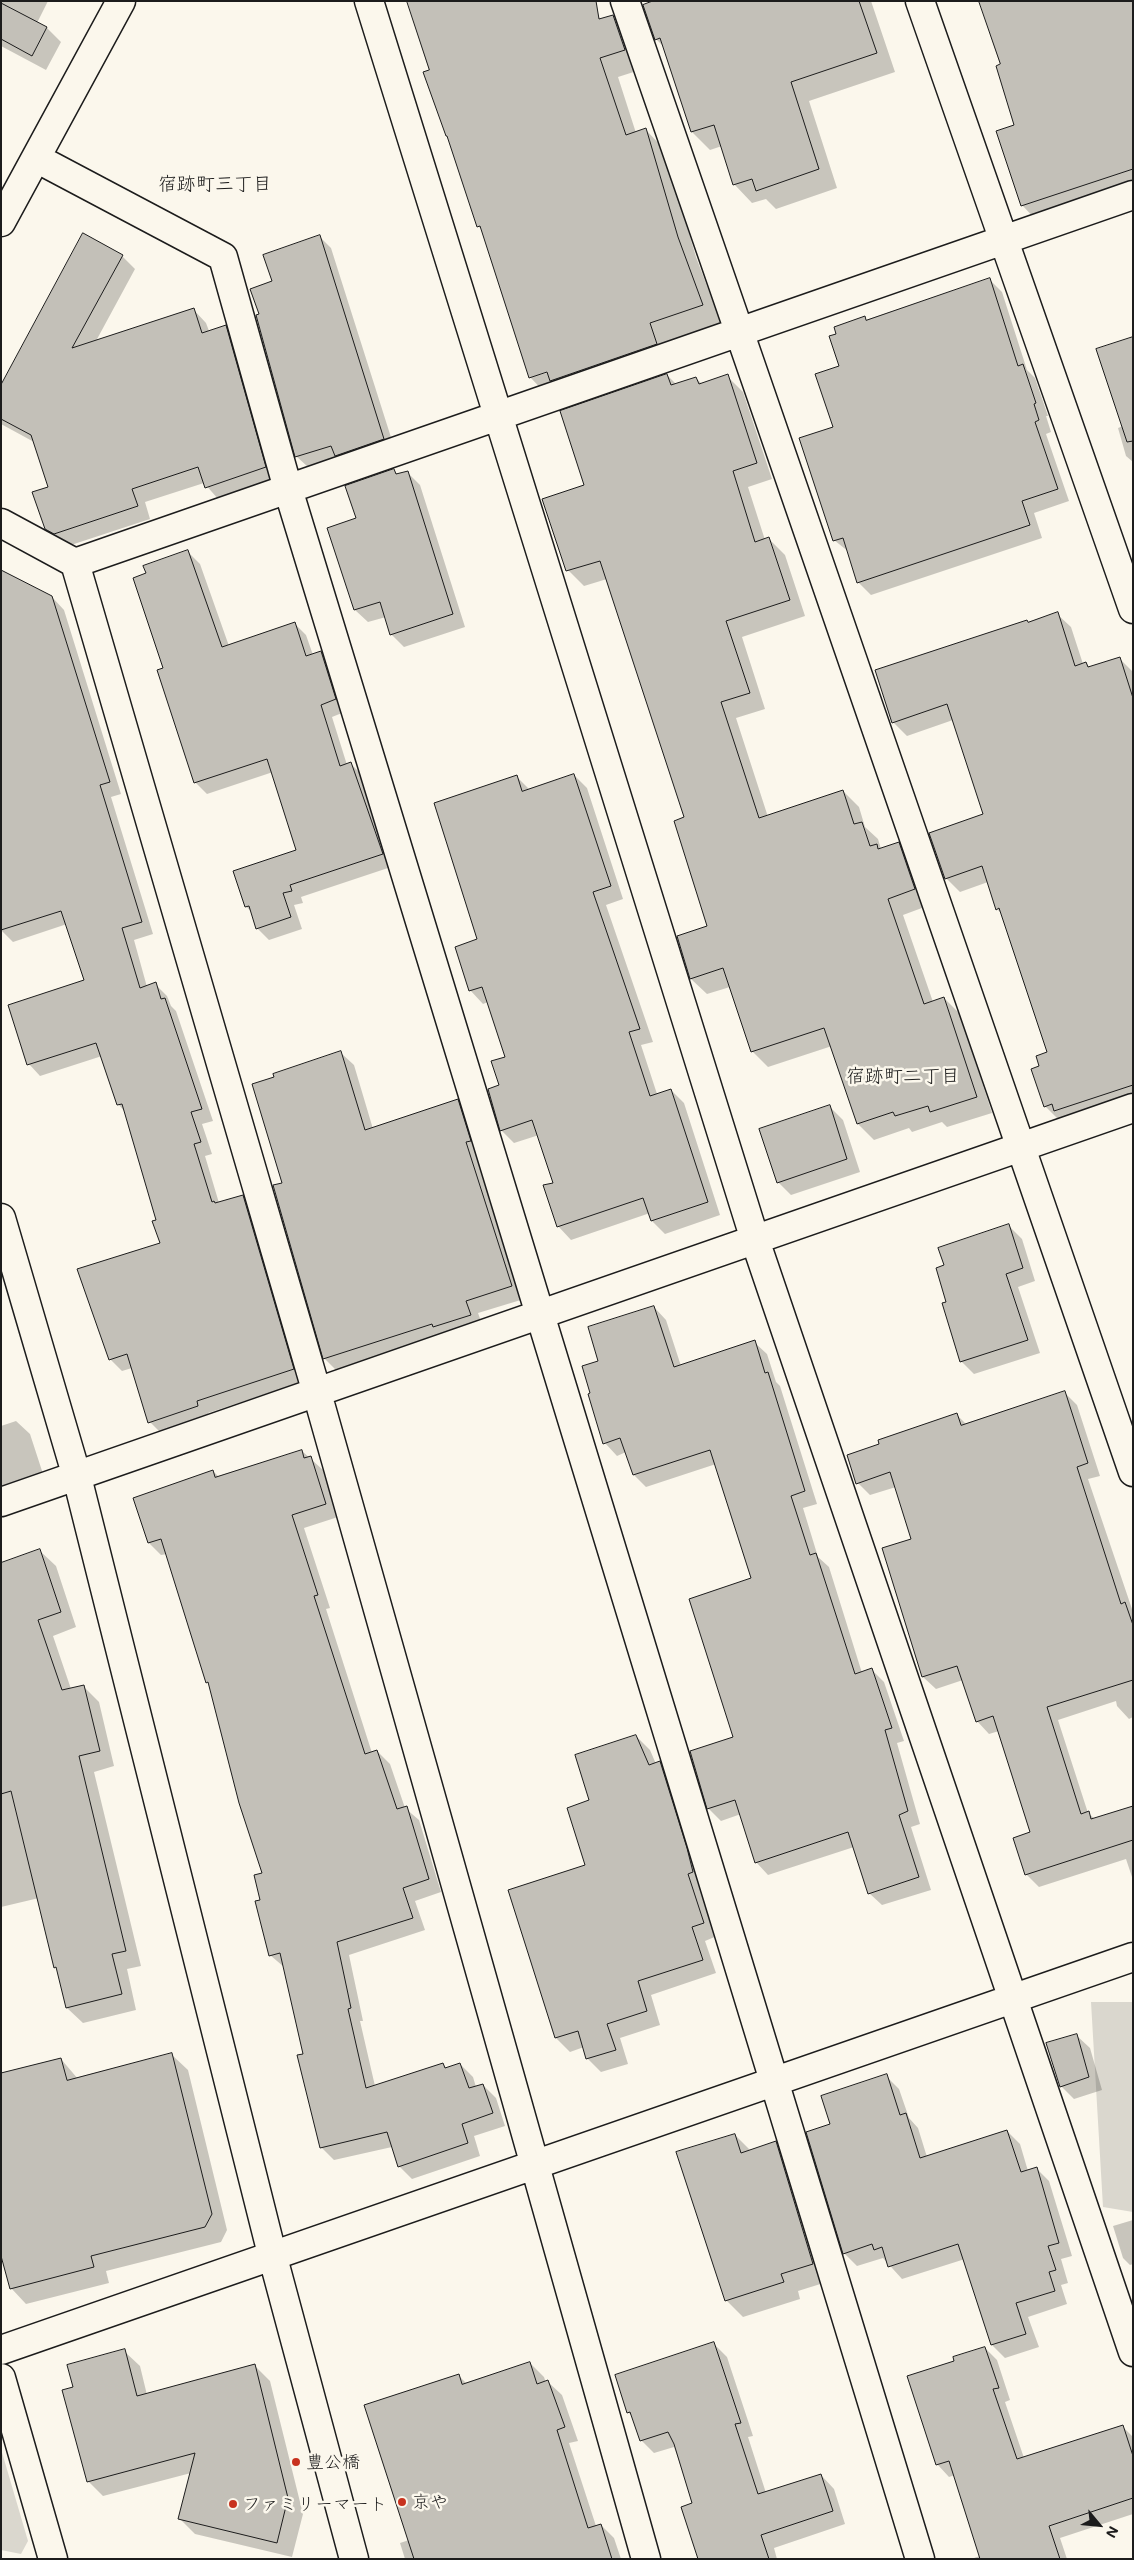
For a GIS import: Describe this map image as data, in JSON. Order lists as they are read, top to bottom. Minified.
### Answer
{"districts":["宿跡町三丁目","宿跡町二丁目"],"places":["豊公橋","京や","ファミリーマート"],"north":"bottom right"}
